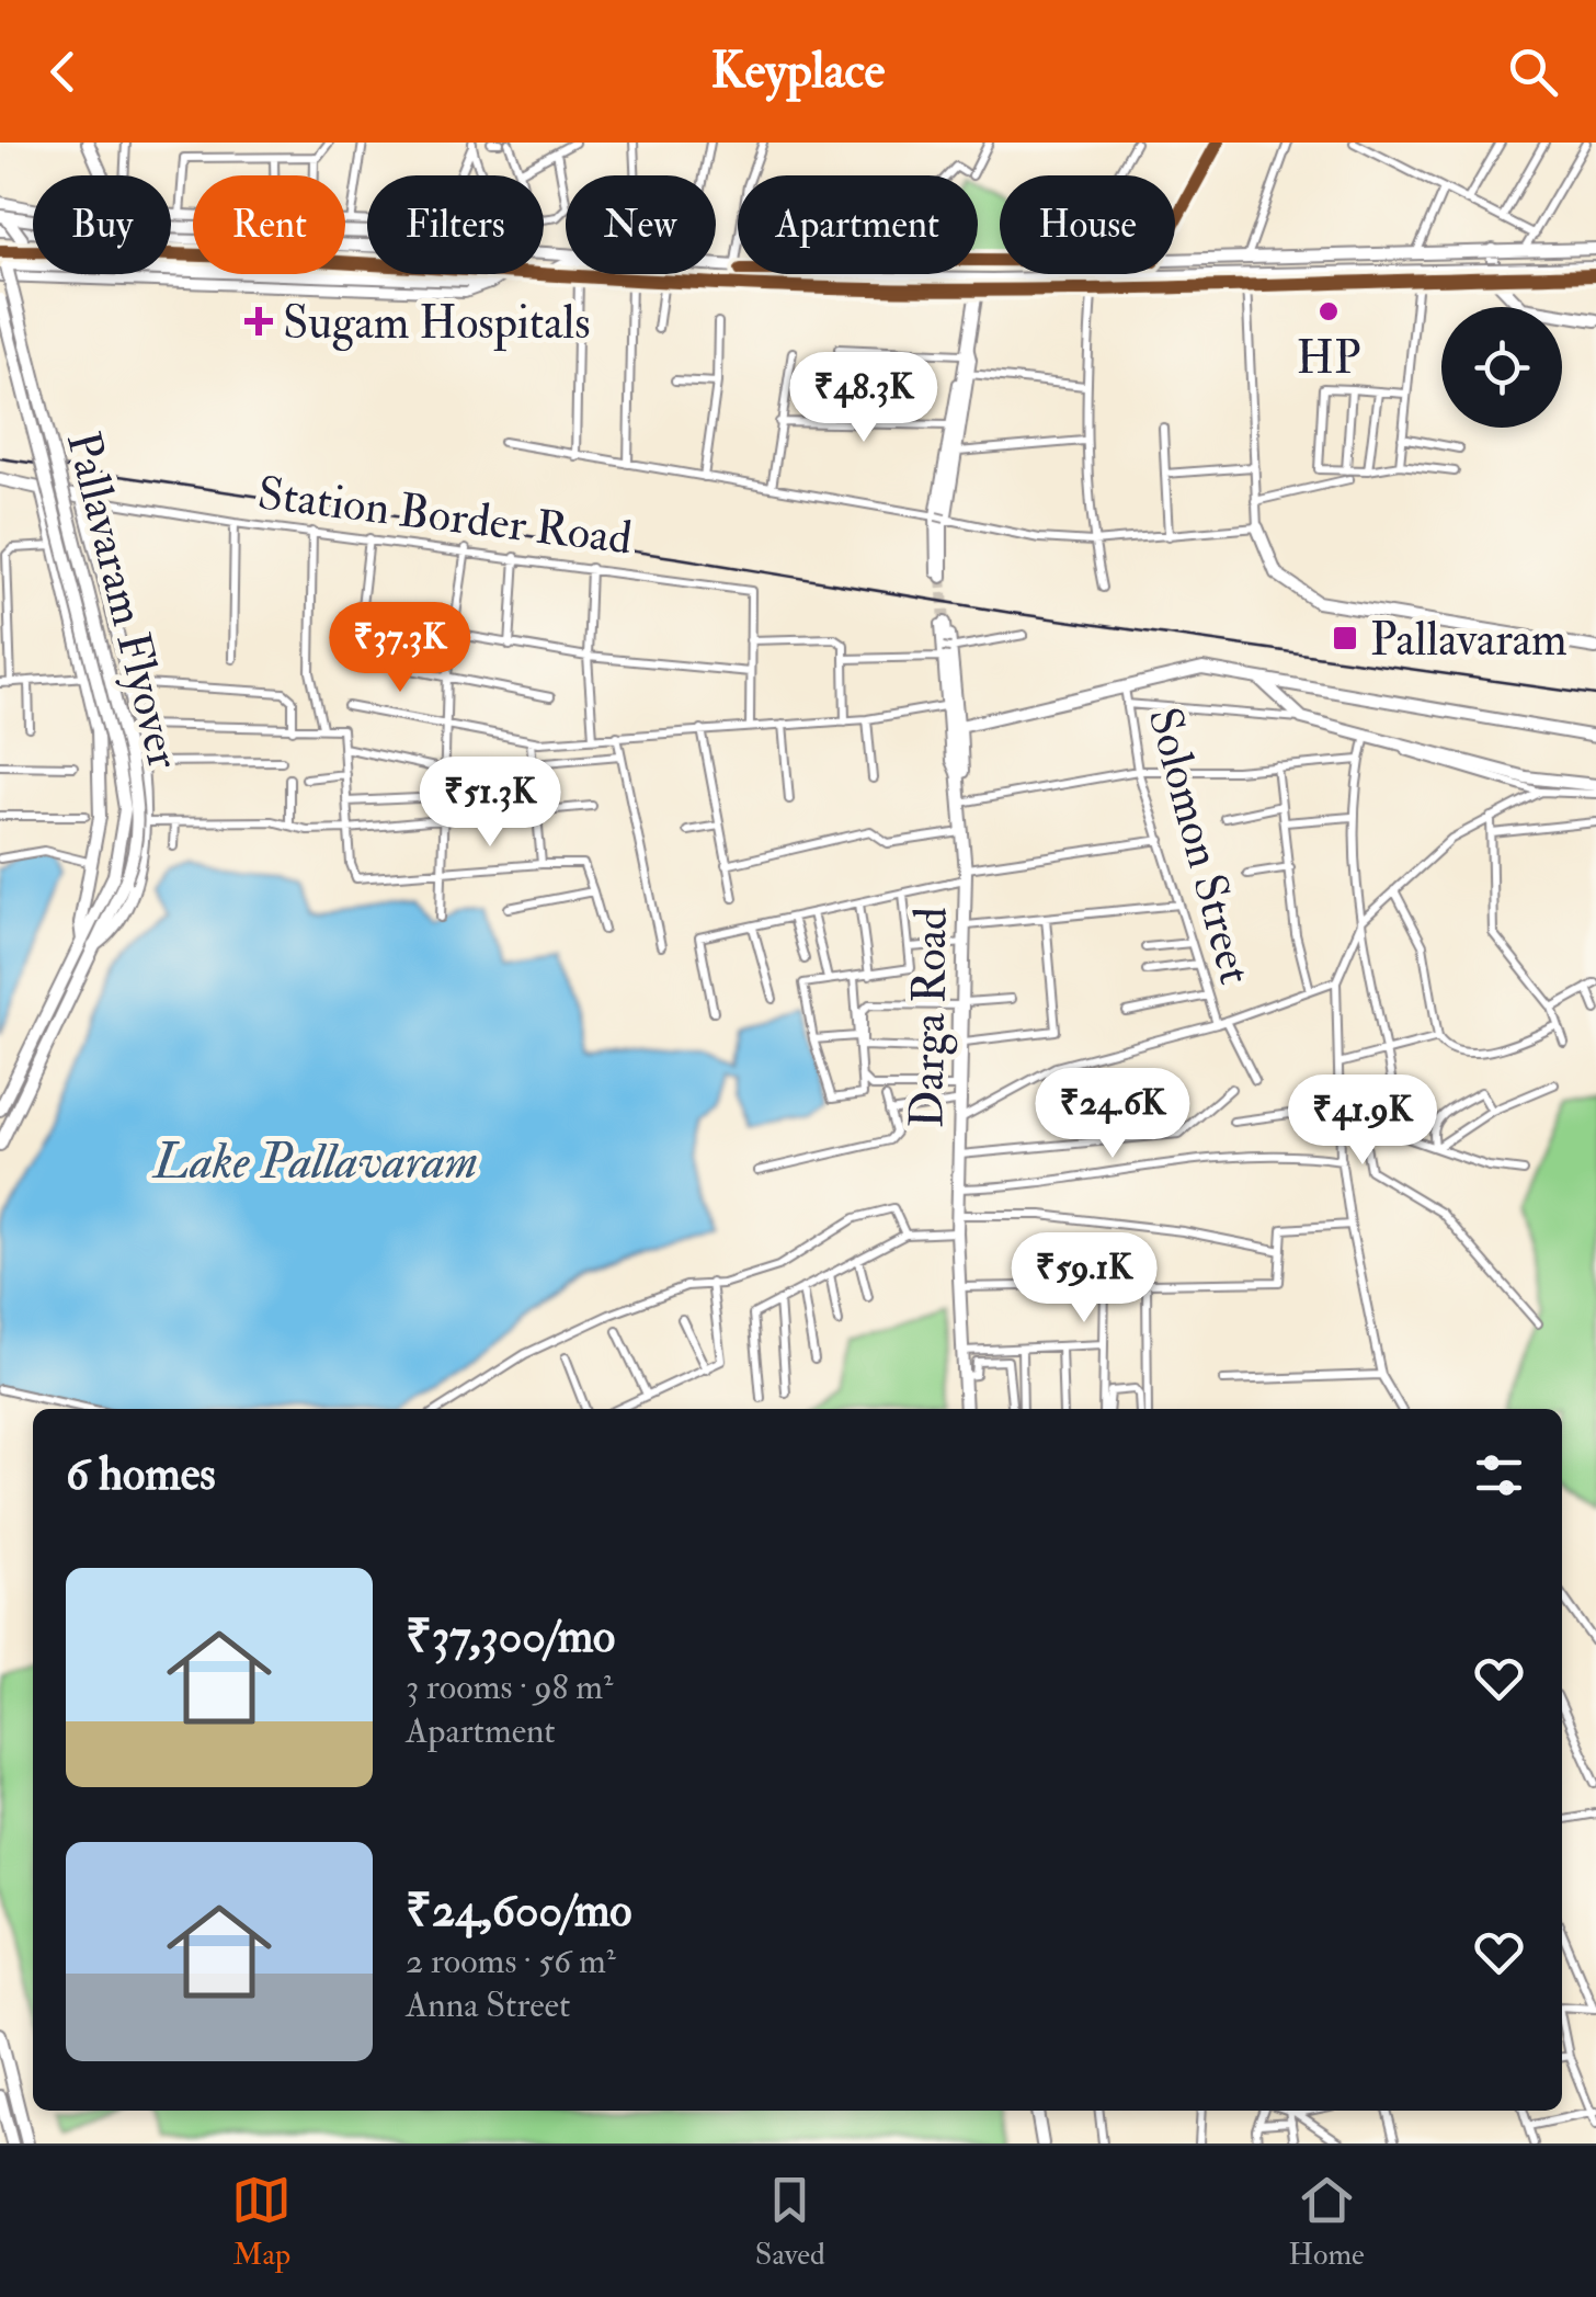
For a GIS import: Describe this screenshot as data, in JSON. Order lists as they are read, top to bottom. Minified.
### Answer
{"streets":{"street":["Station Border Road","Pallavaram Flyover","Solomon Street","Darga Road"]},"water":["Lake Pallavaram"],"places":{"other":["HP"],"health":["Sugam Hospitals"],"transit":["Pallavaram"]},"page":{"header":"Keyplace","chip":["Buy","Rent","Filters","New","Apartment","House"],"price":["₹48.3K","₹37.3K","₹51.3K","₹24.6K","₹41.9K","₹59.1K"],"heading":"6 homes","list":[{"name":"₹37,300/mo","note":"3 rooms · 98 m² · Apartment"},{"name":"₹24,600/mo","note":"2 rooms · 56 m² · Anna Street"}],"tabs":["Map","Saved","Home"]}}
